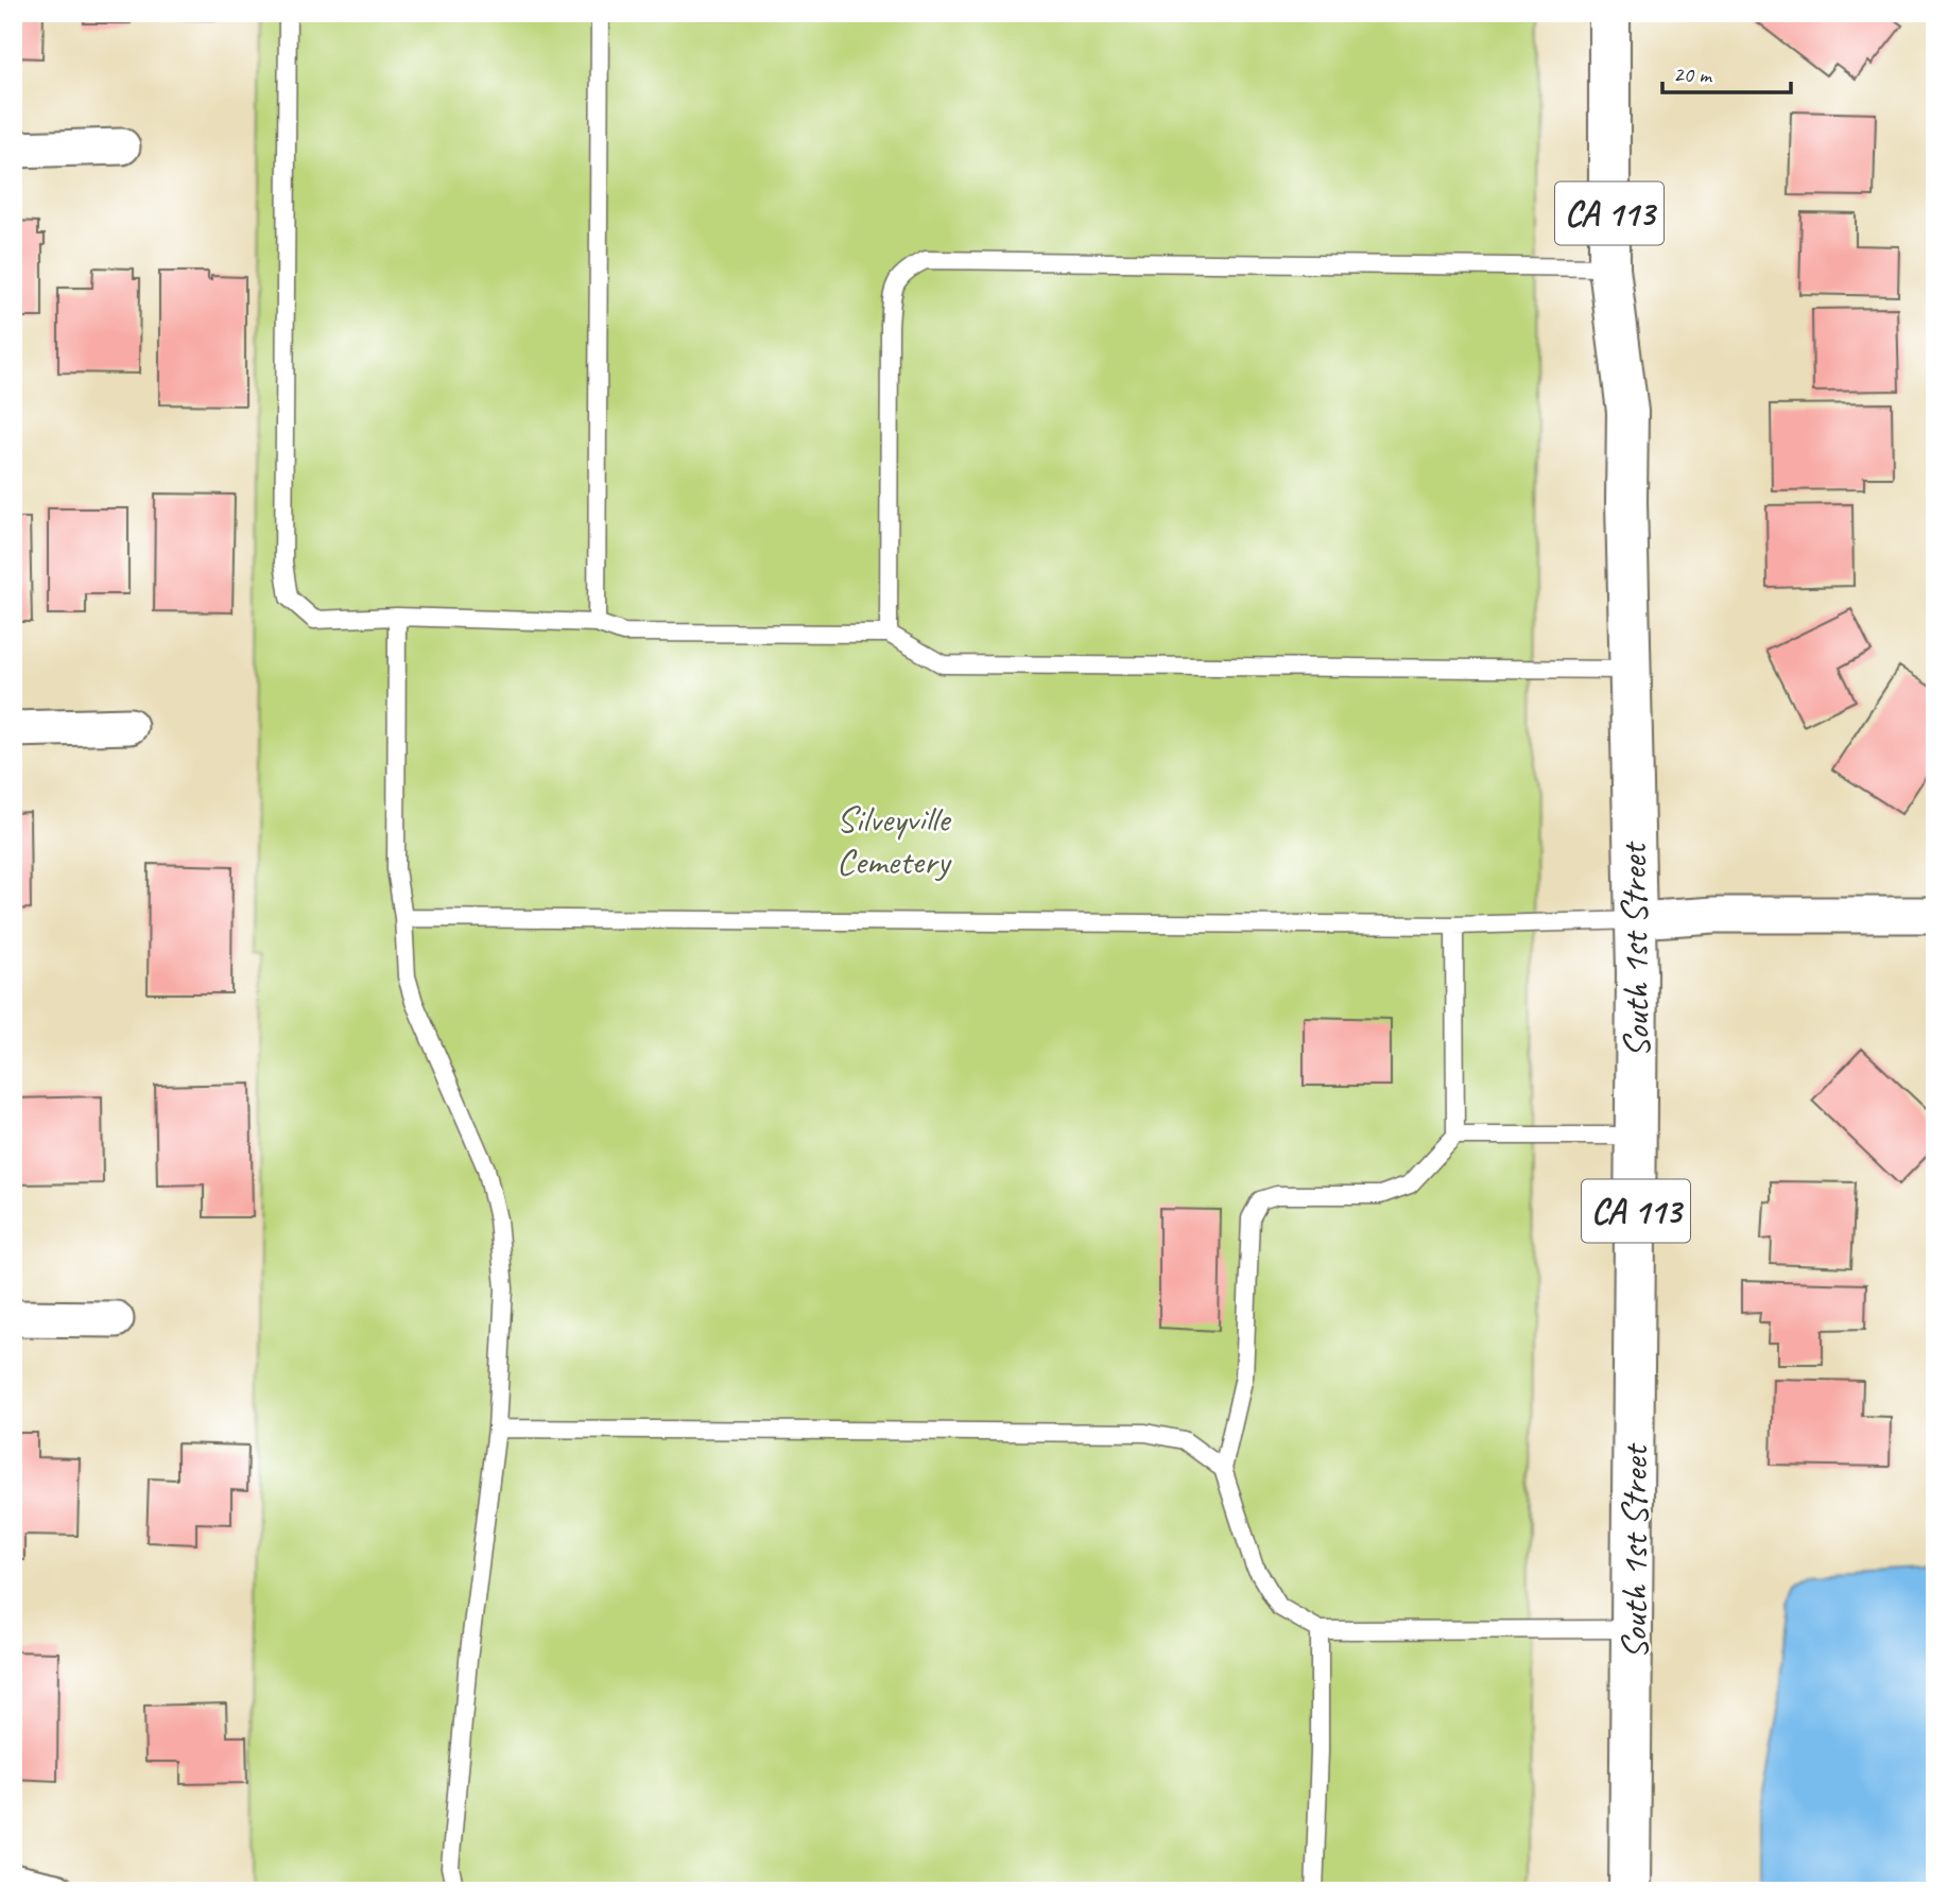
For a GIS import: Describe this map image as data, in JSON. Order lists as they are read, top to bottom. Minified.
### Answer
{"streets":{"main road":["CA 113","South 1st Street"]},"parks":["Silveyville Cemetery"],"scale_bar":"20 m"}
